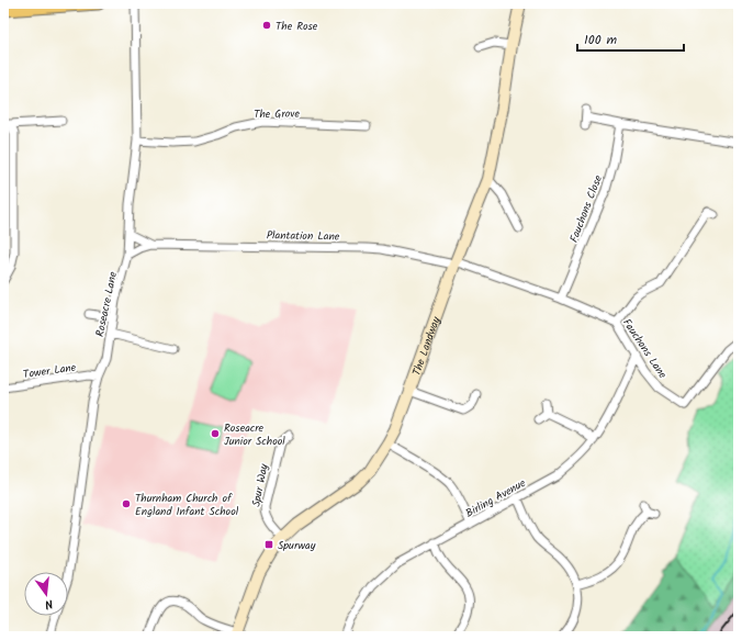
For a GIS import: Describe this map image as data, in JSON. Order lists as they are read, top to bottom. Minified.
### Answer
{"streets":{"street":["The Grove","Fauchons Close","Plantation Lane","Roseacre Lane","The Landway","Fauchons Lane","Tower Lane","Spur Way","Birling Avenue"]},"crossings":[["The Grove","Roseacre Lane"],["Fauchons Close","Fauchons Lane"],["Plantation Lane","Roseacre Lane"],["Plantation Lane","The Landway"],["Plantation Lane","Fauchons Lane"],["Roseacre Lane","Tower Lane"],["The Landway","Fauchons Lane"],["The Landway","Spur Way"],["Fauchons Lane","Birling Avenue"]],"places":{"other":["The Rose","Roseacre Junior School","Thurnham Church of England Infant School"],"transit":["Spurway"]},"scale_bar":"100 m","north":"bottom"}
